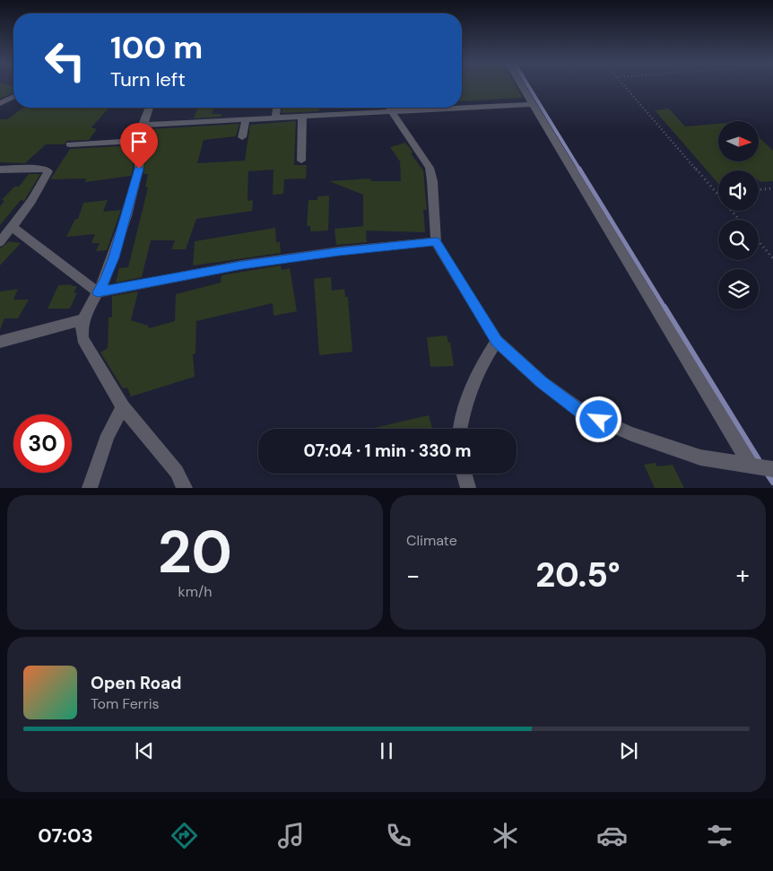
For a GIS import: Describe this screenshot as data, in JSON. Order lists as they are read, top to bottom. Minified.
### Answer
{"north":"right","page":{"turn":["100 m","Turn left"],"limit":"30","trip":"07:04 · 1 min · 330 m","tile":[["20","km/h"],"Climate"],"heat":["−","20.5°","+"],"song":["Open Road","Tom Ferris"],"tabs":"07:03"}}
